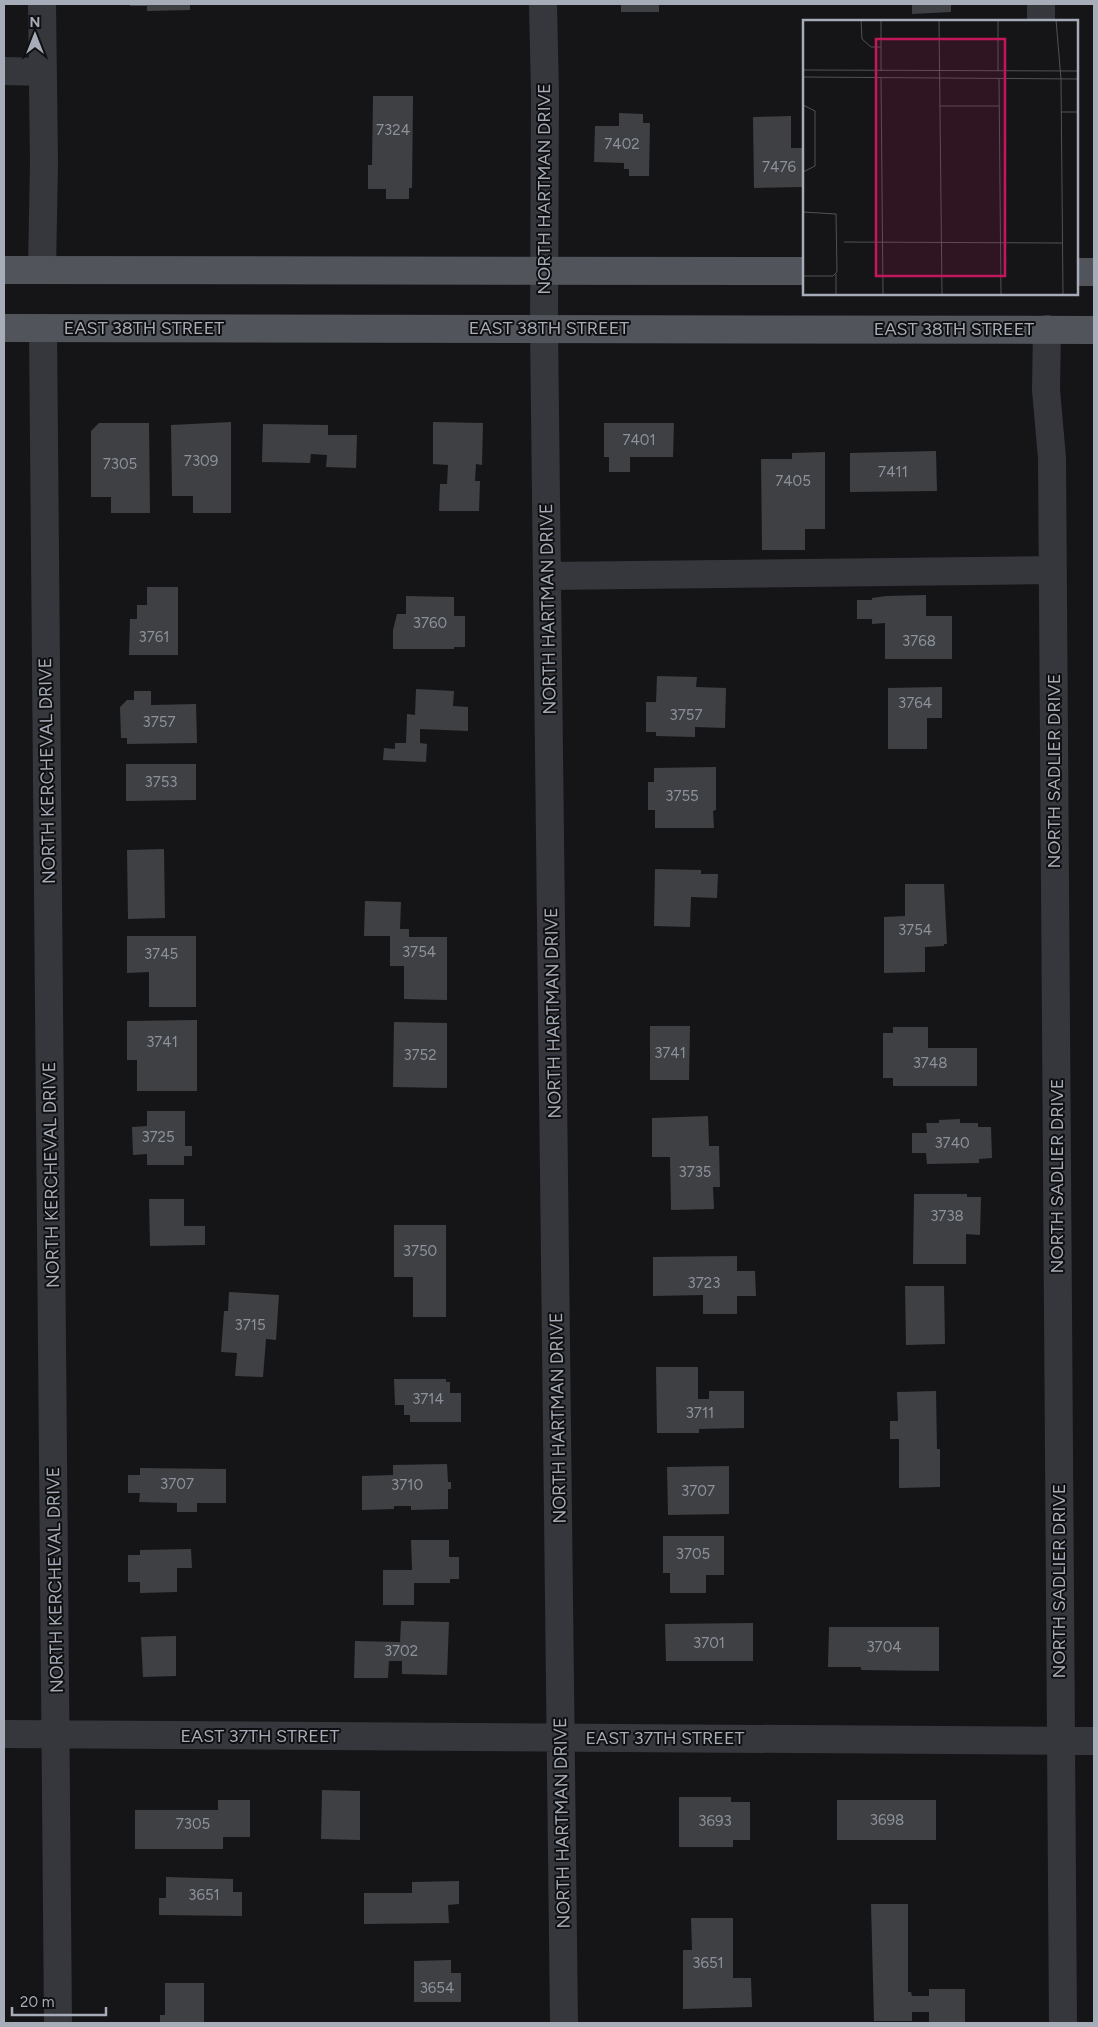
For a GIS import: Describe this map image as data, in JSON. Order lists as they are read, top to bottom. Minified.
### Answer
{"streets":{"main road":["EAST 38TH STREET"],"street":["NORTH HARTMAN DRIVE","NORTH KERCHEVAL DRIVE","NORTH SADLIER DRIVE","EAST 37TH STREET"]},"crossings":[["NORTH HARTMAN DRIVE","EAST 38TH STREET"],["NORTH HARTMAN DRIVE","EAST 37TH STREET"],["EAST 38TH STREET","NORTH KERCHEVAL DRIVE"],["EAST 38TH STREET","NORTH SADLIER DRIVE"],["NORTH KERCHEVAL DRIVE","EAST 37TH STREET"],["NORTH SADLIER DRIVE","EAST 37TH STREET"]],"house_numbers":["7324","7402","7476","7401","7309","7305","7411","7405","3760","3761","3768","3764","3757","3757","3753","3755","3754","3754","3745","3741","3741","3752","3748","3725","3740","3735","3738","3750","3723","3715","3714","3711","3707","3710","3707","3705","3701","3704","3702","3698","3693","7305","3651","3651","3654"],"scale_bar":"20 m","north":"top"}
